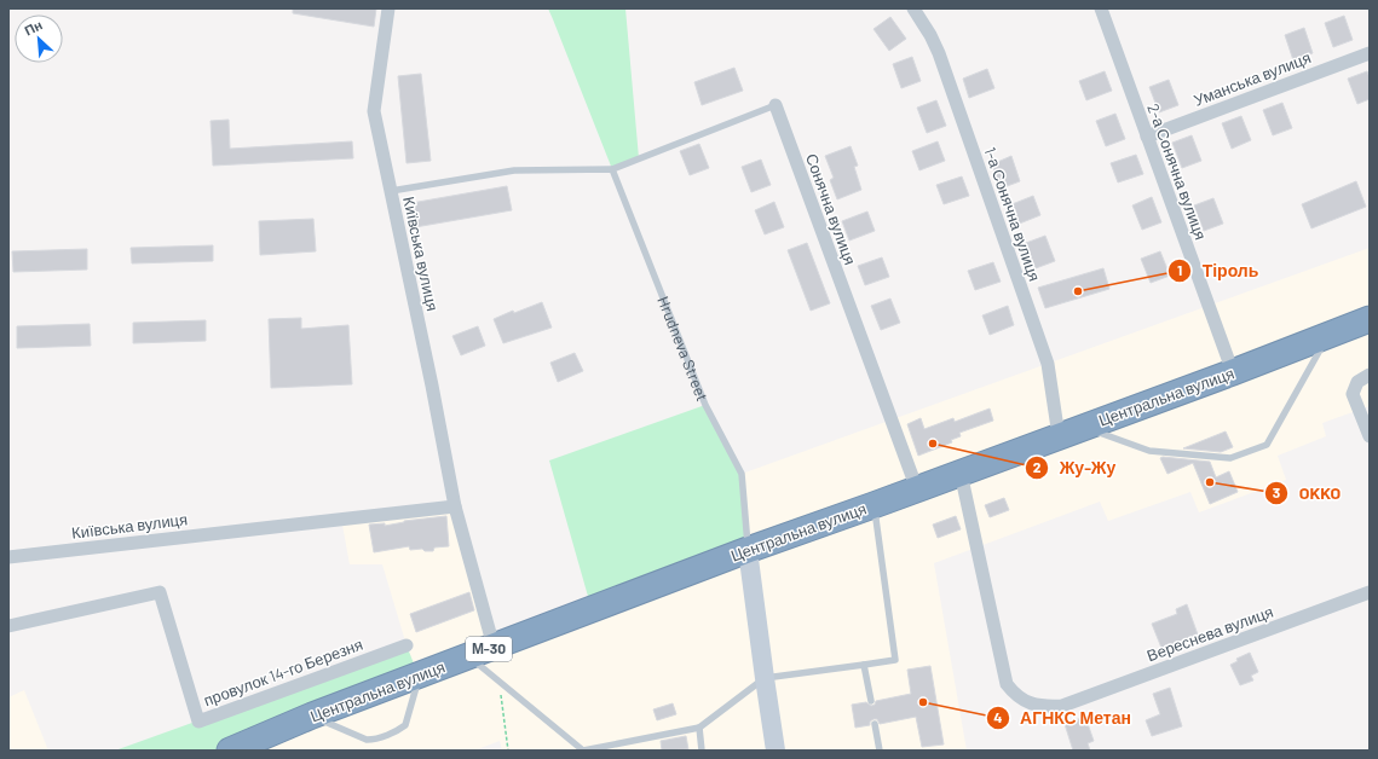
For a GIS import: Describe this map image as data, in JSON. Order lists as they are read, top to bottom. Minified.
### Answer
{"streets":{"highway":["Центральна вулиця","М-30"],"street":["Уманська вулиця","2-а Сонячна вулиця","Сонячна вулиця","1-а Сонячна вулиця","Київська вулиця","Hrudneva Street","Вереснева вулиця","провулок 14-го Березня"]},"crossings":[["Уманська вулиця","2-а Сонячна вулиця"],["2-а Сонячна вулиця","Центральна вулиця"],["Сонячна вулиця","Hrudneva Street"],["Сонячна вулиця","Центральна вулиця"],["1-а Сонячна вулиця","Центральна вулиця"],["Київська вулиця","Центральна вулиця"],["Hrudneva Street","Центральна вулиця"],["Центральна вулиця","Вереснева вулиця"]],"places":["Тіроль","Жу-Жу","OKKO","АГНКС Метан"],"north":"top left"}
